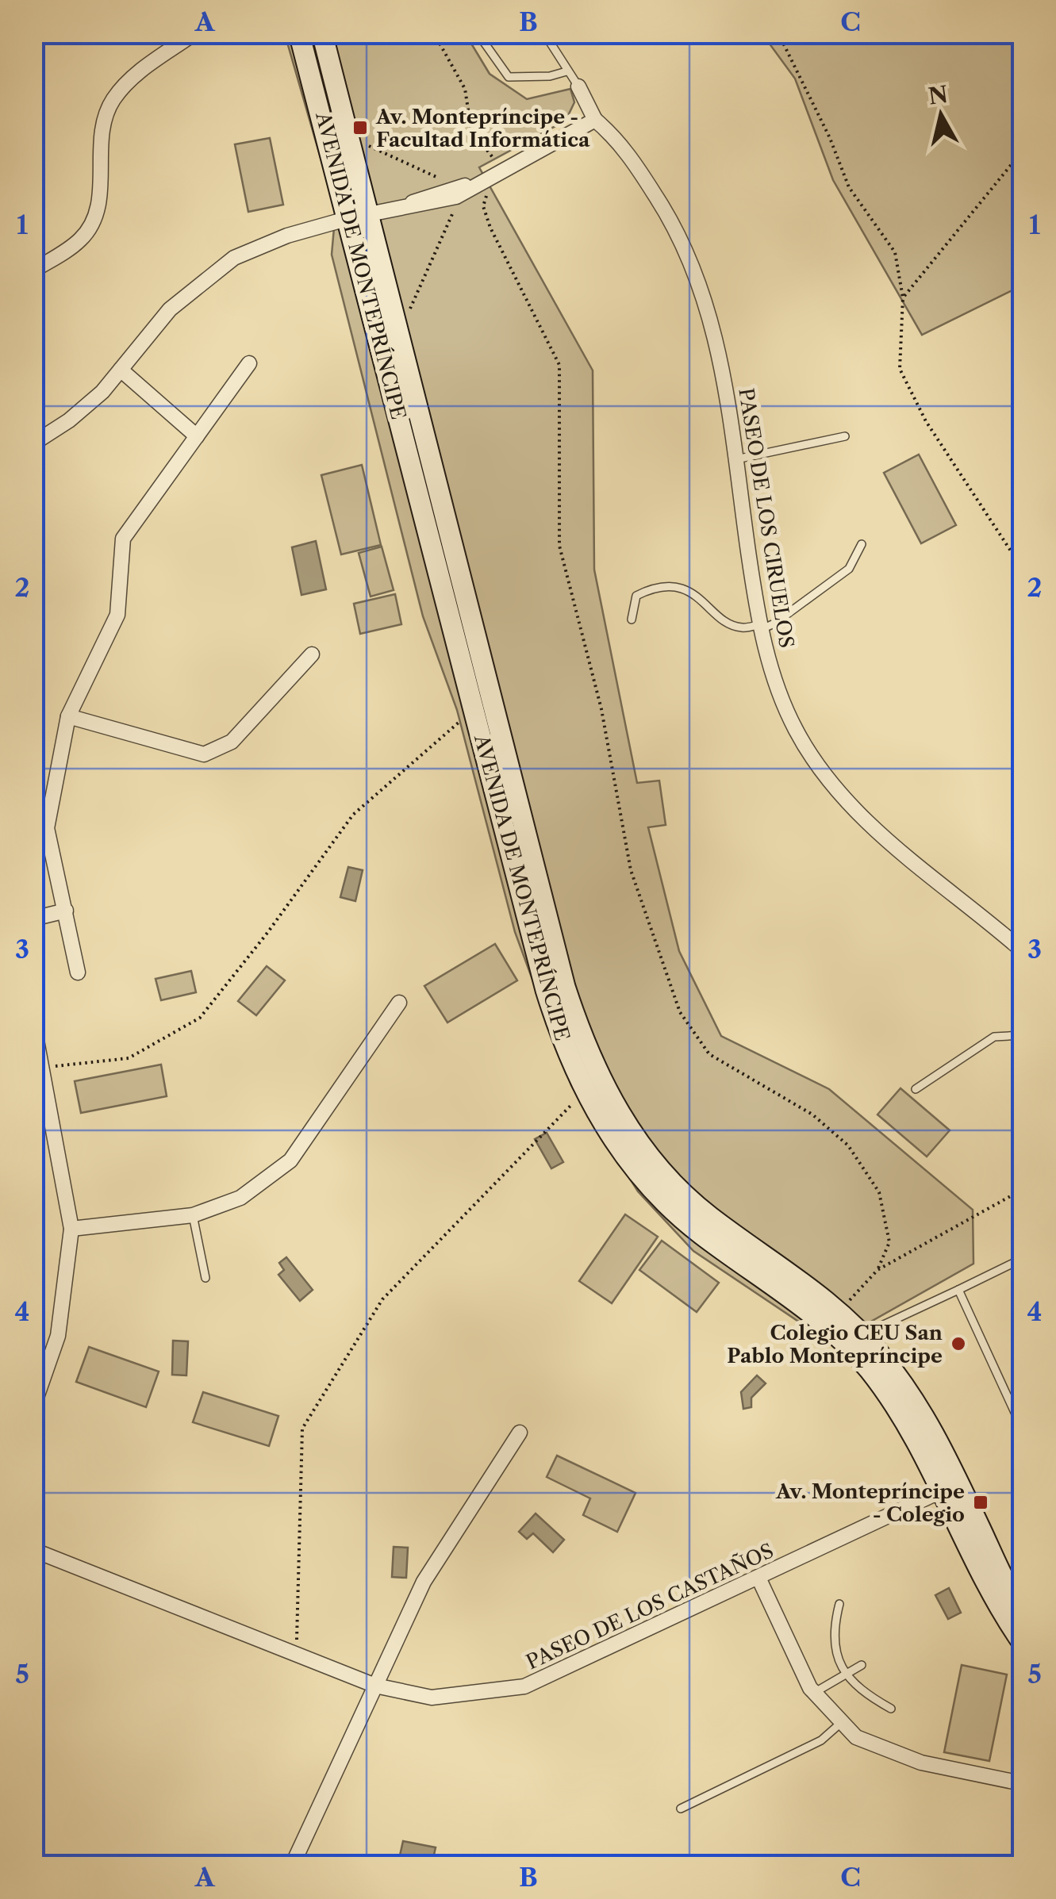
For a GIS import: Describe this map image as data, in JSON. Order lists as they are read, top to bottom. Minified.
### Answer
{"streets":{"street":["AVENIDA DE MONTEPRÍNCIPE","PASEO DE LOS CIRUELOS","PASEO DE LOS CASTAÑOS"]},"crossings":[["AVENIDA DE MONTEPRÍNCIPE","PASEO DE LOS CASTAÑOS"]],"places":{"transit":["Av. Montepríncipe - Facultad Informática","Av. Montepríncipe - Colegio"],"other":["Colegio CEU San Pablo Montepríncipe"]},"north":"top","grid":{"columns":["A","B","C"],"rows":["1","2","3","4","5"]}}
